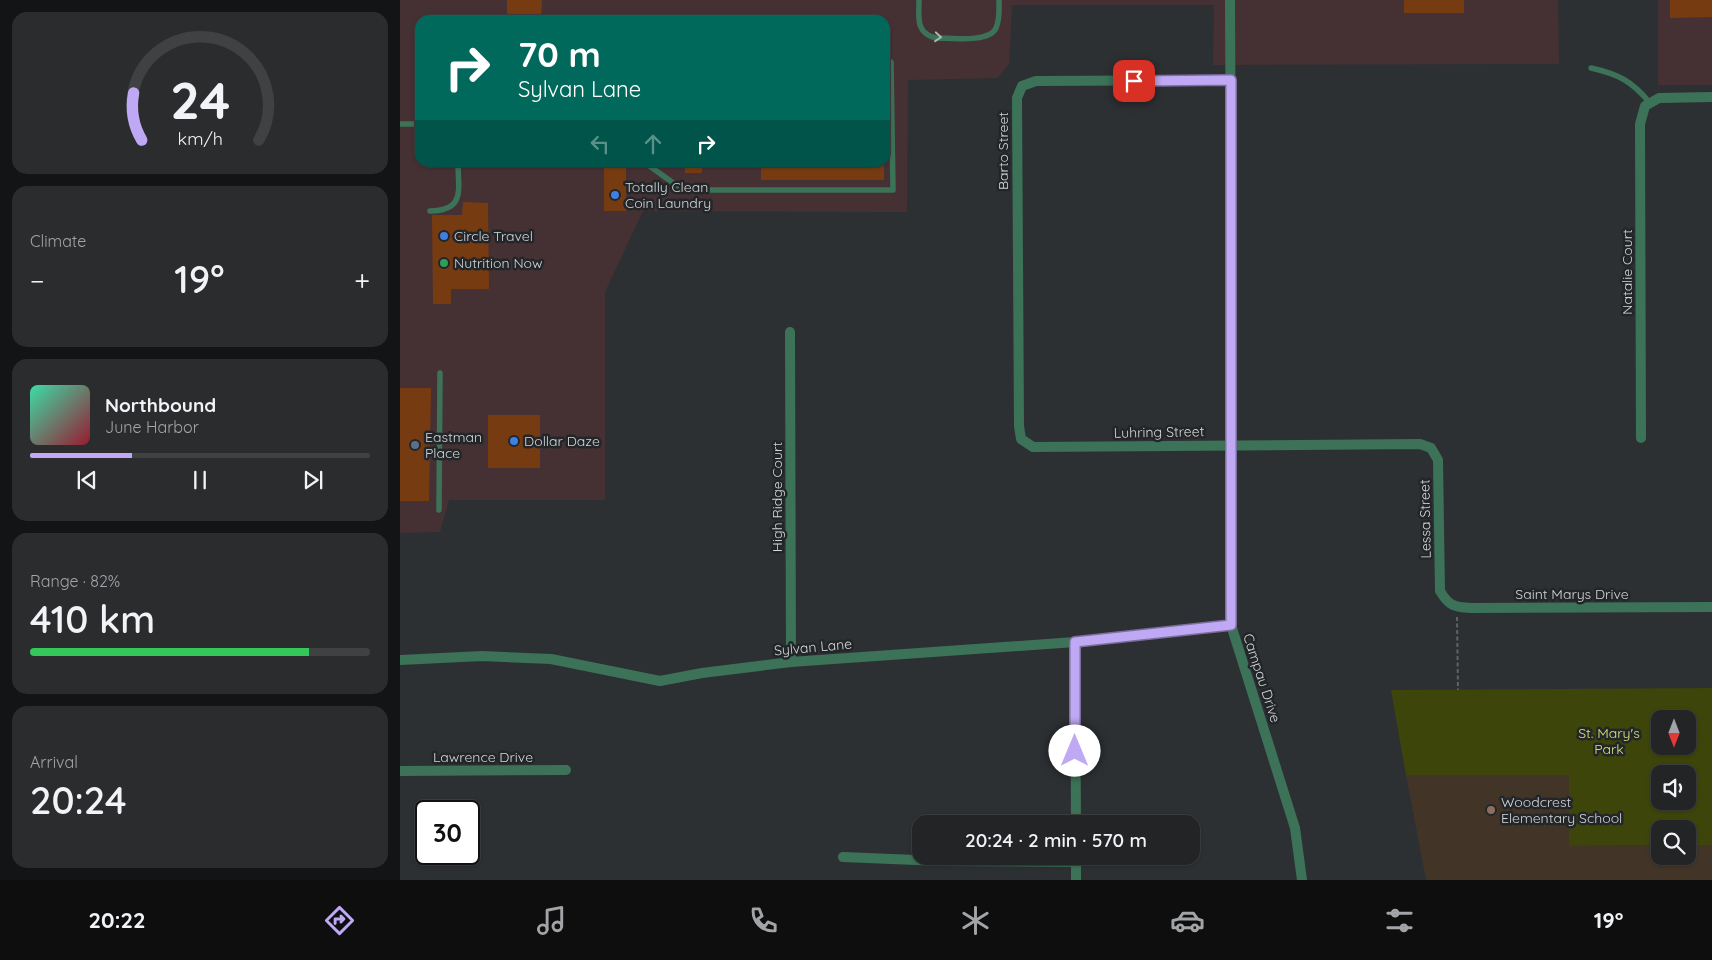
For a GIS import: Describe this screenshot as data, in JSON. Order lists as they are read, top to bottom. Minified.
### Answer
{"streets":{"street":["Barto Street","Natalie Court","Luhring Street","High Ridge Court","Lessa Street","Saint Marys Drive","Sylvan Lane","Campau Drive","Lawrence Drive"]},"crossings":[["Barto Street","Luhring Street"],["Barto Street","Campau Drive"],["Luhring Street","Lessa Street"],["Luhring Street","Campau Drive"],["High Ridge Court","Sylvan Lane"],["Lessa Street","Saint Marys Drive"],["Sylvan Lane","Campau Drive"]],"parks":["St. Mary's Park"],"places":["Totally Clean Coin Laundry","Circle Travel","Nutrition Now","Dollar Daze","Eastman Place","Woodcrest Elementary School"],"north":"bottom","page":{"turn":["70 m","Sylvan Lane"],"tile":["Climate",["Range · 82%","410 km"],["Arrival","20:24"]],"heat":["−","19°","+"],"song":["Northbound","June Harbor"],"limit":"30","trip":"20:24 · 2 min · 570 m","tabs":["20:22","19°"],"gauge":["24","km/h"]}}
